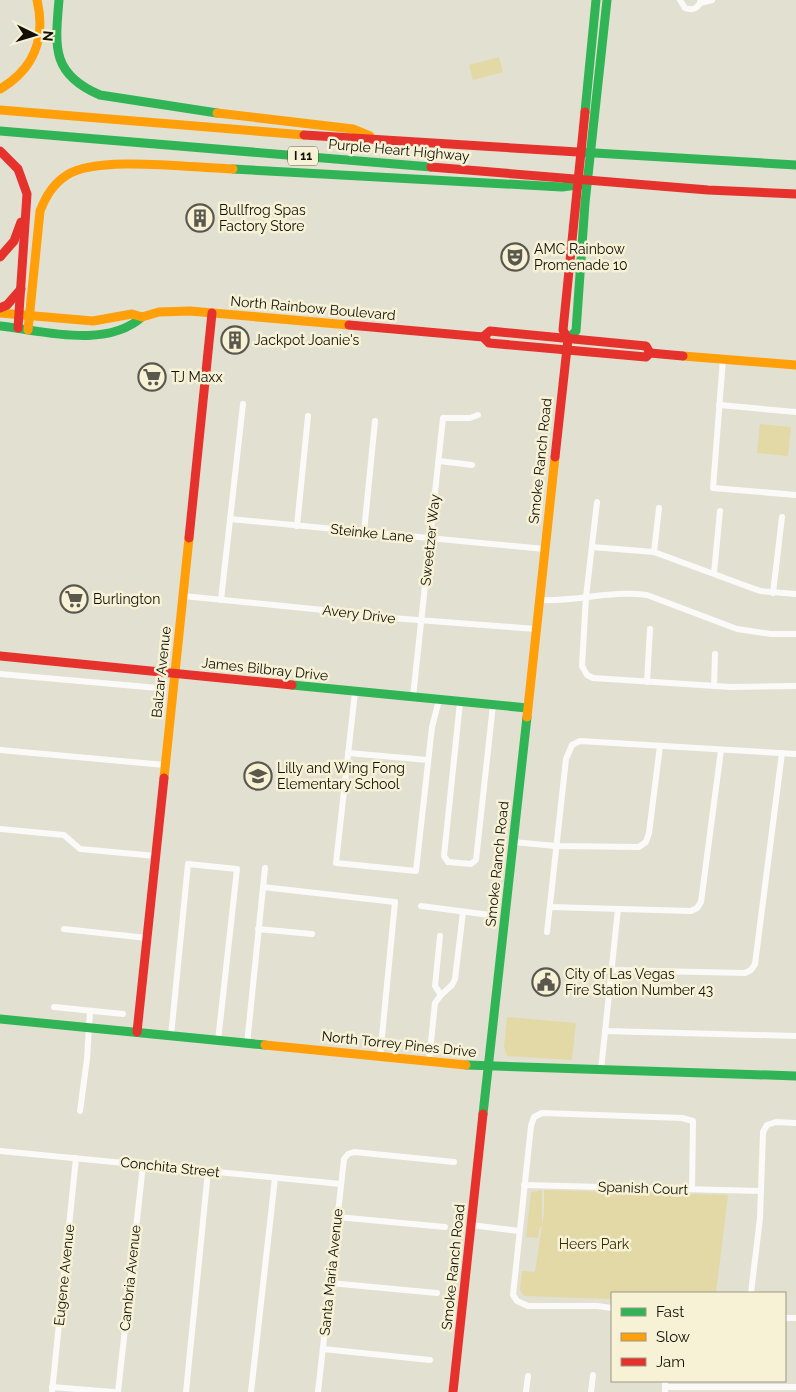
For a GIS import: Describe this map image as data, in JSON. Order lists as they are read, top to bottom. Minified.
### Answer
{"streets":{"main road":["Purple Heart Highway","I 11","North Rainbow Boulevard","Smoke Ranch Road","James Bilbray Drive","Balzar Avenue","North Torrey Pines Drive"],"street":["Steinke Lane","Sweetzer Way","Avery Drive","Conchita Street","Spanish Court","Santa Maria Avenue","Eugene Avenue","Cambria Avenue"]},"crossings":[["North Rainbow Boulevard","Smoke Ranch Road"],["North Rainbow Boulevard","Balzar Avenue"],["Smoke Ranch Road","Steinke Lane"],["Smoke Ranch Road","Avery Drive"],["Smoke Ranch Road","James Bilbray Drive"],["Smoke Ranch Road","North Torrey Pines Drive"],["Steinke Lane","Sweetzer Way"],["Sweetzer Way","Avery Drive"],["Sweetzer Way","James Bilbray Drive"],["Avery Drive","Balzar Avenue"],["James Bilbray Drive","Balzar Avenue"],["Balzar Avenue","North Torrey Pines Drive"],["Conchita Street","Santa Maria Avenue"],["Conchita Street","Eugene Avenue"],["Conchita Street","Cambria Avenue"]],"parks":["Heers Park"],"places":{"building":["Bullfrog Spas Factory Store","Jackpot Joanie's"],"theatre":["AMC Rainbow Promenade 10"],"supermarket":["TJ Maxx","Burlington"],"school or university":["Lilly and Wing Fong Elementary School"],"public building":["City of Las Vegas Fire Station Number 43"]},"legend":["Fast","Slow","Jam"],"north":"right"}
